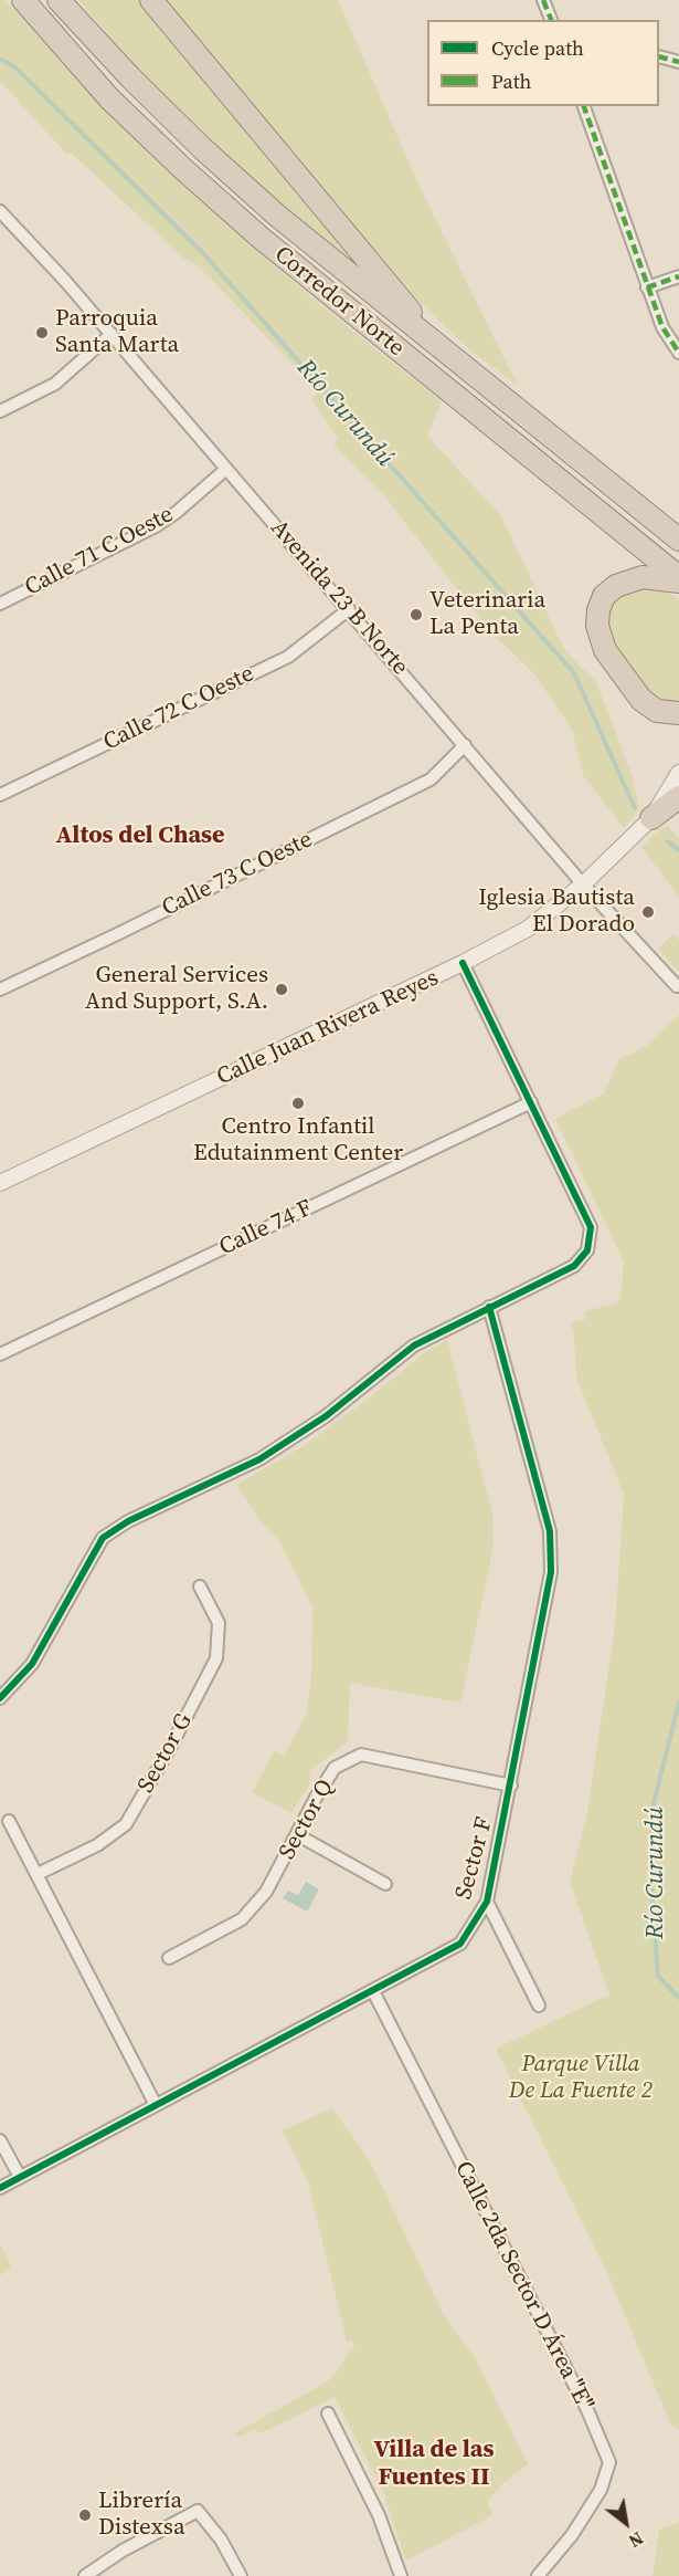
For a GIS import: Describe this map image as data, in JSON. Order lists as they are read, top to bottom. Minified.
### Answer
{"streets":{"highway":["Corredor Norte"],"street":["Calle 71 C Oeste","Avenida 23 B Norte","Calle 72 C Oeste","Calle 73 C Oeste","Calle Juan Rivera Reyes","Calle 74 F","Sector G","Sector Q","Sector F","Calle 2da Sector D Área \"E\""]},"crossings":[["Calle 71 C Oeste","Avenida 23 B Norte"],["Avenida 23 B Norte","Calle 72 C Oeste"],["Avenida 23 B Norte","Calle 73 C Oeste"],["Avenida 23 B Norte","Calle Juan Rivera Reyes"],["Sector Q","Sector F"],["Sector F","Calle 2da Sector D Área \"E\""]],"districts":["Altos del Chase","Villa de las Fuentes II"],"water":["Río Curundú"],"parks":["Parque Villa De La Fuente 2"],"places":["Parroquia Santa Marta","Veterinaria La Penta","Iglesia Bautista El Dorado","General Services And Support, S.A.","Centro Infantil Edutainment Center","Librería Distexsa"],"legend":["Cycle path","Path"],"north":"bottom right"}
